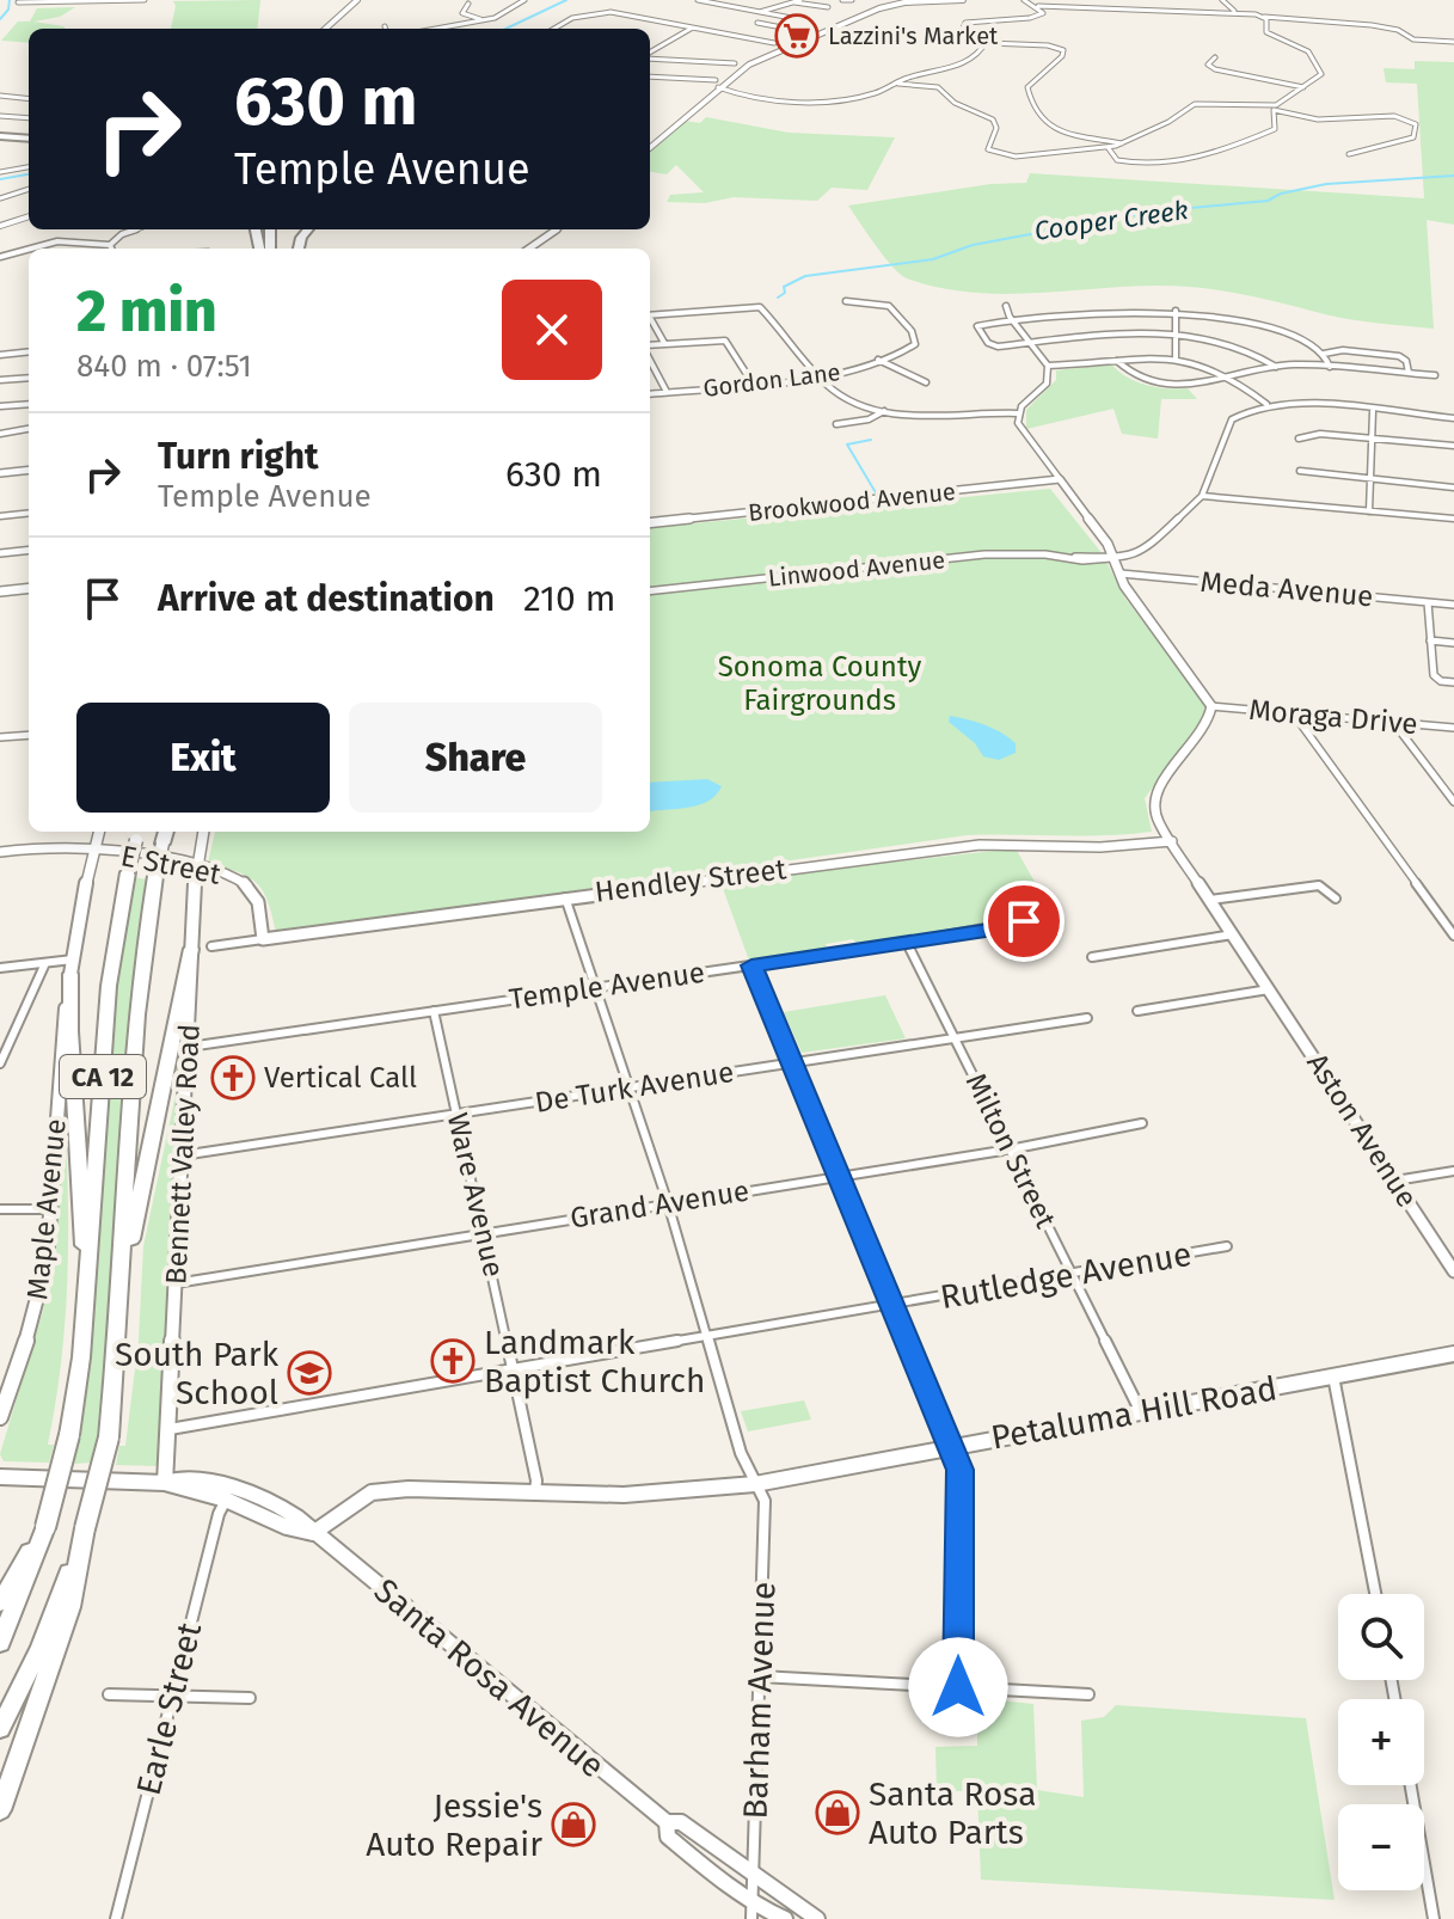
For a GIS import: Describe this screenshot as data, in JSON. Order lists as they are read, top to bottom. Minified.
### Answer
{"streets":{"highway":["CA 12"],"main road":["Bennett Valley Road","Maple Avenue","Petaluma Hill Road","Santa Rosa Avenue"],"street":["Gordon Lane","Brookwood Avenue","Linwood Avenue","Meda Avenue","Moraga Drive","E Street","Hendley Street","Temple Avenue","De Turk Avenue","Aston Avenue","Milton Street","Ware Avenue","Grand Avenue","Rutledge Avenue","Barham Avenue","Earle Street"]},"crossings":[["Moraga Drive","Aston Avenue"],["E Street","Hendley Street"],["E Street","Bennett Valley Road"],["E Street","Maple Avenue"],["Hendley Street","Aston Avenue"],["Hendley Street","Barham Avenue"],["Temple Avenue","Milton Street"],["Temple Avenue","Bennett Valley Road"],["Temple Avenue","Ware Avenue"],["Temple Avenue","Barham Avenue"],["De Turk Avenue","Milton Street"],["De Turk Avenue","Bennett Valley Road"],["De Turk Avenue","Ware Avenue"],["De Turk Avenue","Barham Avenue"],["Milton Street","Grand Avenue"],["Milton Street","Rutledge Avenue"],["Milton Street","Petaluma Hill Road"],["Bennett Valley Road","Grand Avenue"],["Bennett Valley Road","Rutledge Avenue"],["Bennett Valley Road","Santa Rosa Avenue"],["Ware Avenue","Grand Avenue"],["Ware Avenue","Rutledge Avenue"],["Ware Avenue","Petaluma Hill Road"],["Grand Avenue","Barham Avenue"],["Rutledge Avenue","Barham Avenue"],["Petaluma Hill Road","Santa Rosa Avenue"],["Petaluma Hill Road","Barham Avenue"],["Santa Rosa Avenue","Barham Avenue"],["Santa Rosa Avenue","Earle Street"]],"water":["Cooper Creek"],"parks":["Sonoma County Fairgrounds"],"places":{"supermarket":["Lazzini's Market"],"church":["Vertical Call","Landmark Baptist Church"],"school or university":["South Park School"],"shop":["Santa Rosa Auto Parts","Jessie's Auto Repair"]},"page":{"turn":["630 m","Temple Avenue"],"heading":["2 min","840 m · 07:51"],"list":[{"name":"Turn right","note":"Temple Avenue","value":"630 m"},{"name":"Arrive at destination","value":"210 m"}],"buttons":["Exit","Share"],"map_buttons":["+","−"]}}
